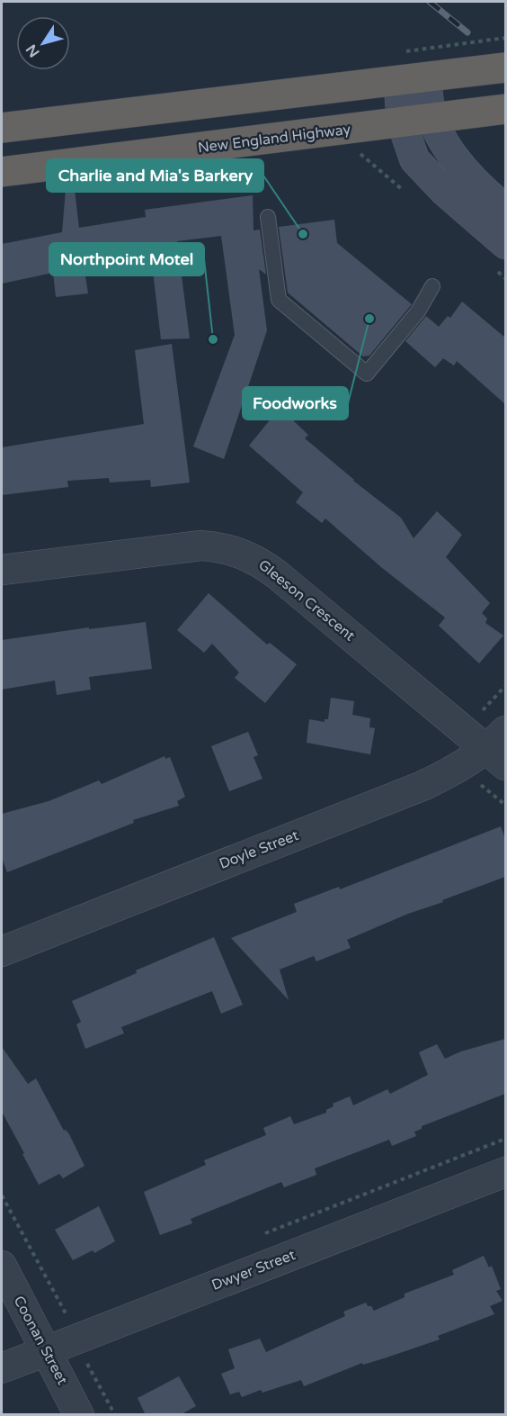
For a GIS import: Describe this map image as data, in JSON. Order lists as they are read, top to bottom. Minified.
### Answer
{"streets":{"highway":["New England Highway"],"street":["Gleeson Crescent","Doyle Street","Dwyer Street","Coonan Street"]},"crossings":[["Gleeson Crescent","Doyle Street"],["Dwyer Street","Coonan Street"]],"places":["Charlie and Mia's Barkery","Foodworks","Northpoint Motel"],"north":"bottom left"}
